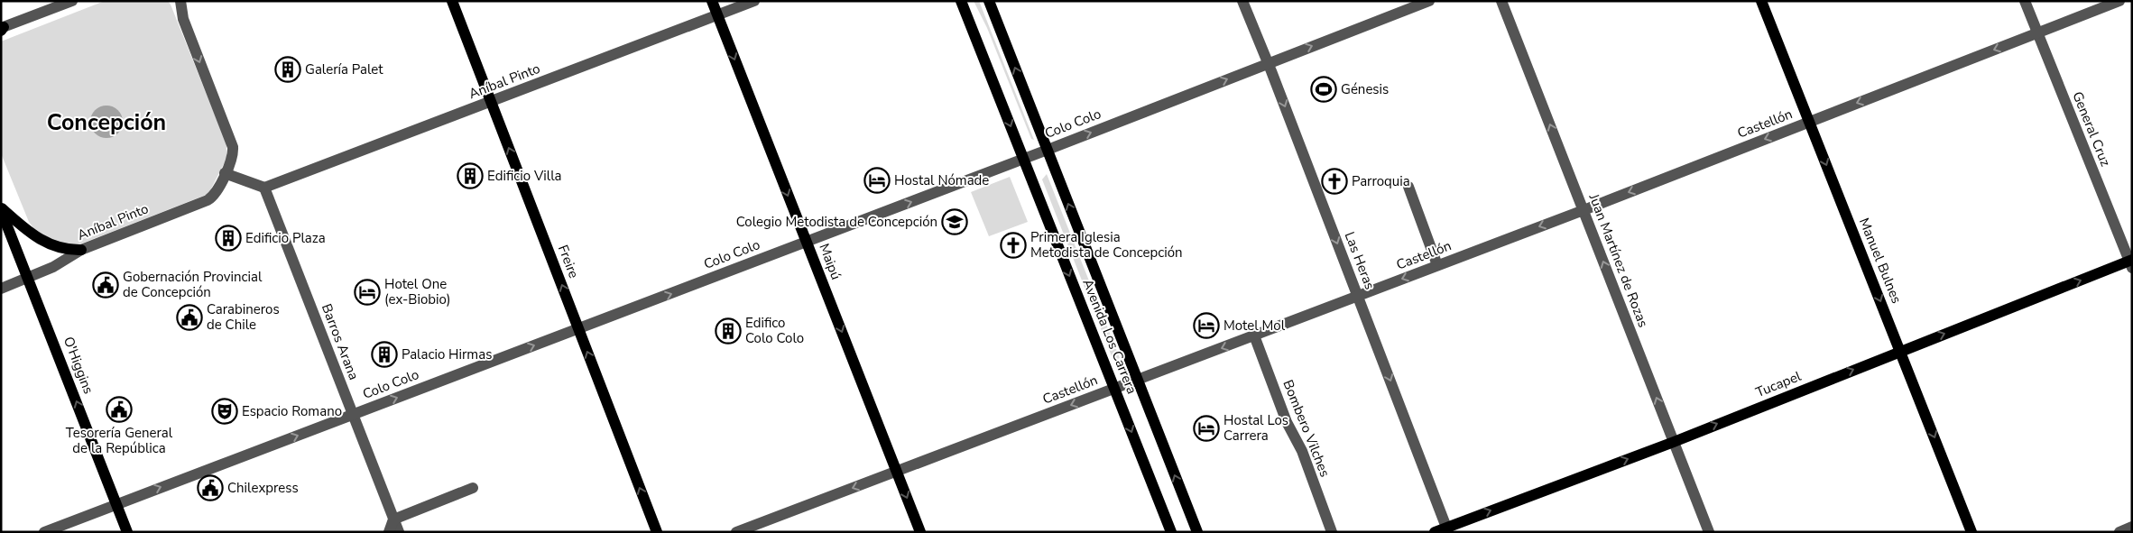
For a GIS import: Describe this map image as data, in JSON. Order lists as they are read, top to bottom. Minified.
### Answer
{"streets":{"main road":["Manuel Bulnes","Freire","Maipú","Avenida Los Carrera","O'Higgins","Tucapel"],"street":["Aníbal Pinto","Colo Colo","Castellón","General Cruz","Las Heras","Juan Martínez de Rozas","Barros Arana","Bombero Vilches"]},"crossings":[["Aníbal Pinto","Freire"],["Aníbal Pinto","Maipú"],["Aníbal Pinto","Barros Arana"],["Aníbal Pinto","O'Higgins"],["Colo Colo","Las Heras"],["Colo Colo","Freire"],["Colo Colo","Maipú"],["Colo Colo","Avenida Los Carrera"],["Colo Colo","Barros Arana"],["Colo Colo","O'Higgins"],["Castellón","General Cruz"],["Castellón","Las Heras"],["Castellón","Juan Martínez de Rozas"],["Castellón","Manuel Bulnes"],["Castellón","Maipú"],["Castellón","Avenida Los Carrera"],["Castellón","Bombero Vilches"],["General Cruz","Tucapel"],["Las Heras","Tucapel"],["Juan Martínez de Rozas","Tucapel"],["Manuel Bulnes","Tucapel"]],"one_way":["Colo Colo","Castellón","Las Heras","Juan Martínez de Rozas","Manuel Bulnes","Freire","Maipú","O'Higgins","Tucapel"],"districts":["Concepción"],"places":{"building":["Galería Palet","Edificio Villa","Edificio Plaza","Edifico Colo Colo","Palacio Hirmas"],"sports":["Génesis"],"hotel":["Hostal Nómade","Hotel One (ex-Biobio)","Motel Mol","Hostal Los Carrera"],"church":["Parroquia","Primera Iglesia Metodista de Concepción"],"school or university":["Colegio Metodista de Concepción"],"public building":["Gobernación Provincial de Concepción","Carabineros de Chile","Tesorería General de la República","Chilexpress"],"theatre":["Espacio Romano"]}}
